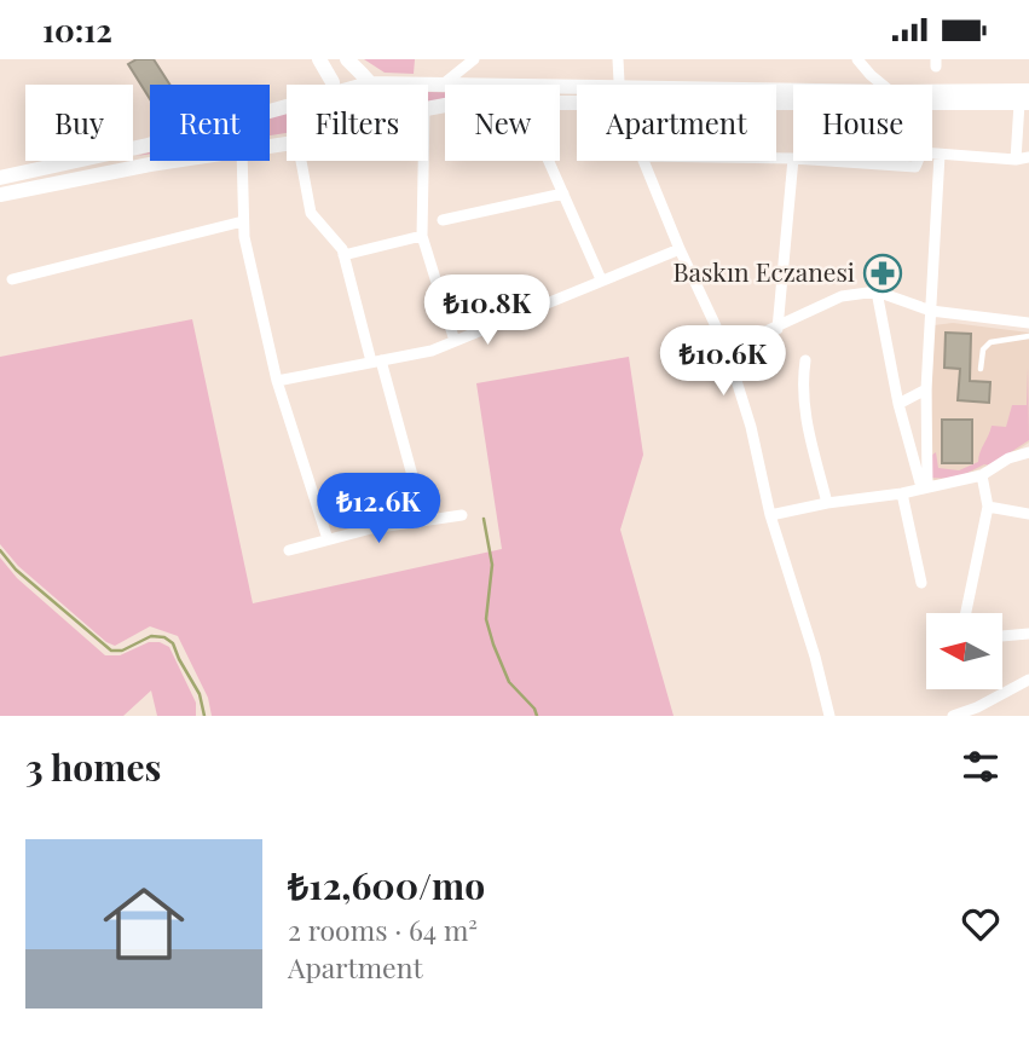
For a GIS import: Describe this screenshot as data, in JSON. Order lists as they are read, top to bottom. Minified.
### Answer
{"places":{"pharmacy":["Baskın Eczanesi"]},"north":"left","page":{"status":"10:12","chip":["Buy","Rent","Filters","New","Apartment","House"],"price":["₺10.8K","₺10.6K","₺12.6K"],"heading":"3 homes","list":[{"name":"₺12,600/mo","note":"2 rooms · 64 m² · Apartment"}]}}
